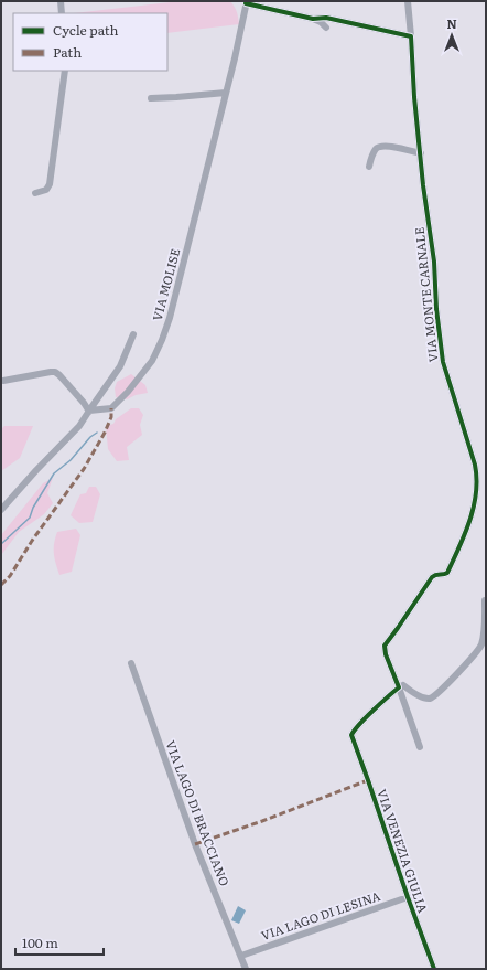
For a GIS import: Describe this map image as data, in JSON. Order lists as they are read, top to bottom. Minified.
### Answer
{"streets":{"street":["VIA MOLISE","VIA MONTE CARNALE","VIA LAGO DI BRACCIANO","VIA VENEZIA GIULIA","VIA LAGO DI LESINA"]},"crossings":[["VIA MONTE CARNALE","VIA VENEZIA GIULIA"],["VIA LAGO DI BRACCIANO","VIA LAGO DI LESINA"],["VIA VENEZIA GIULIA","VIA LAGO DI LESINA"]],"legend":["Cycle path","Path"],"scale_bar":"100 m","north":"top"}
